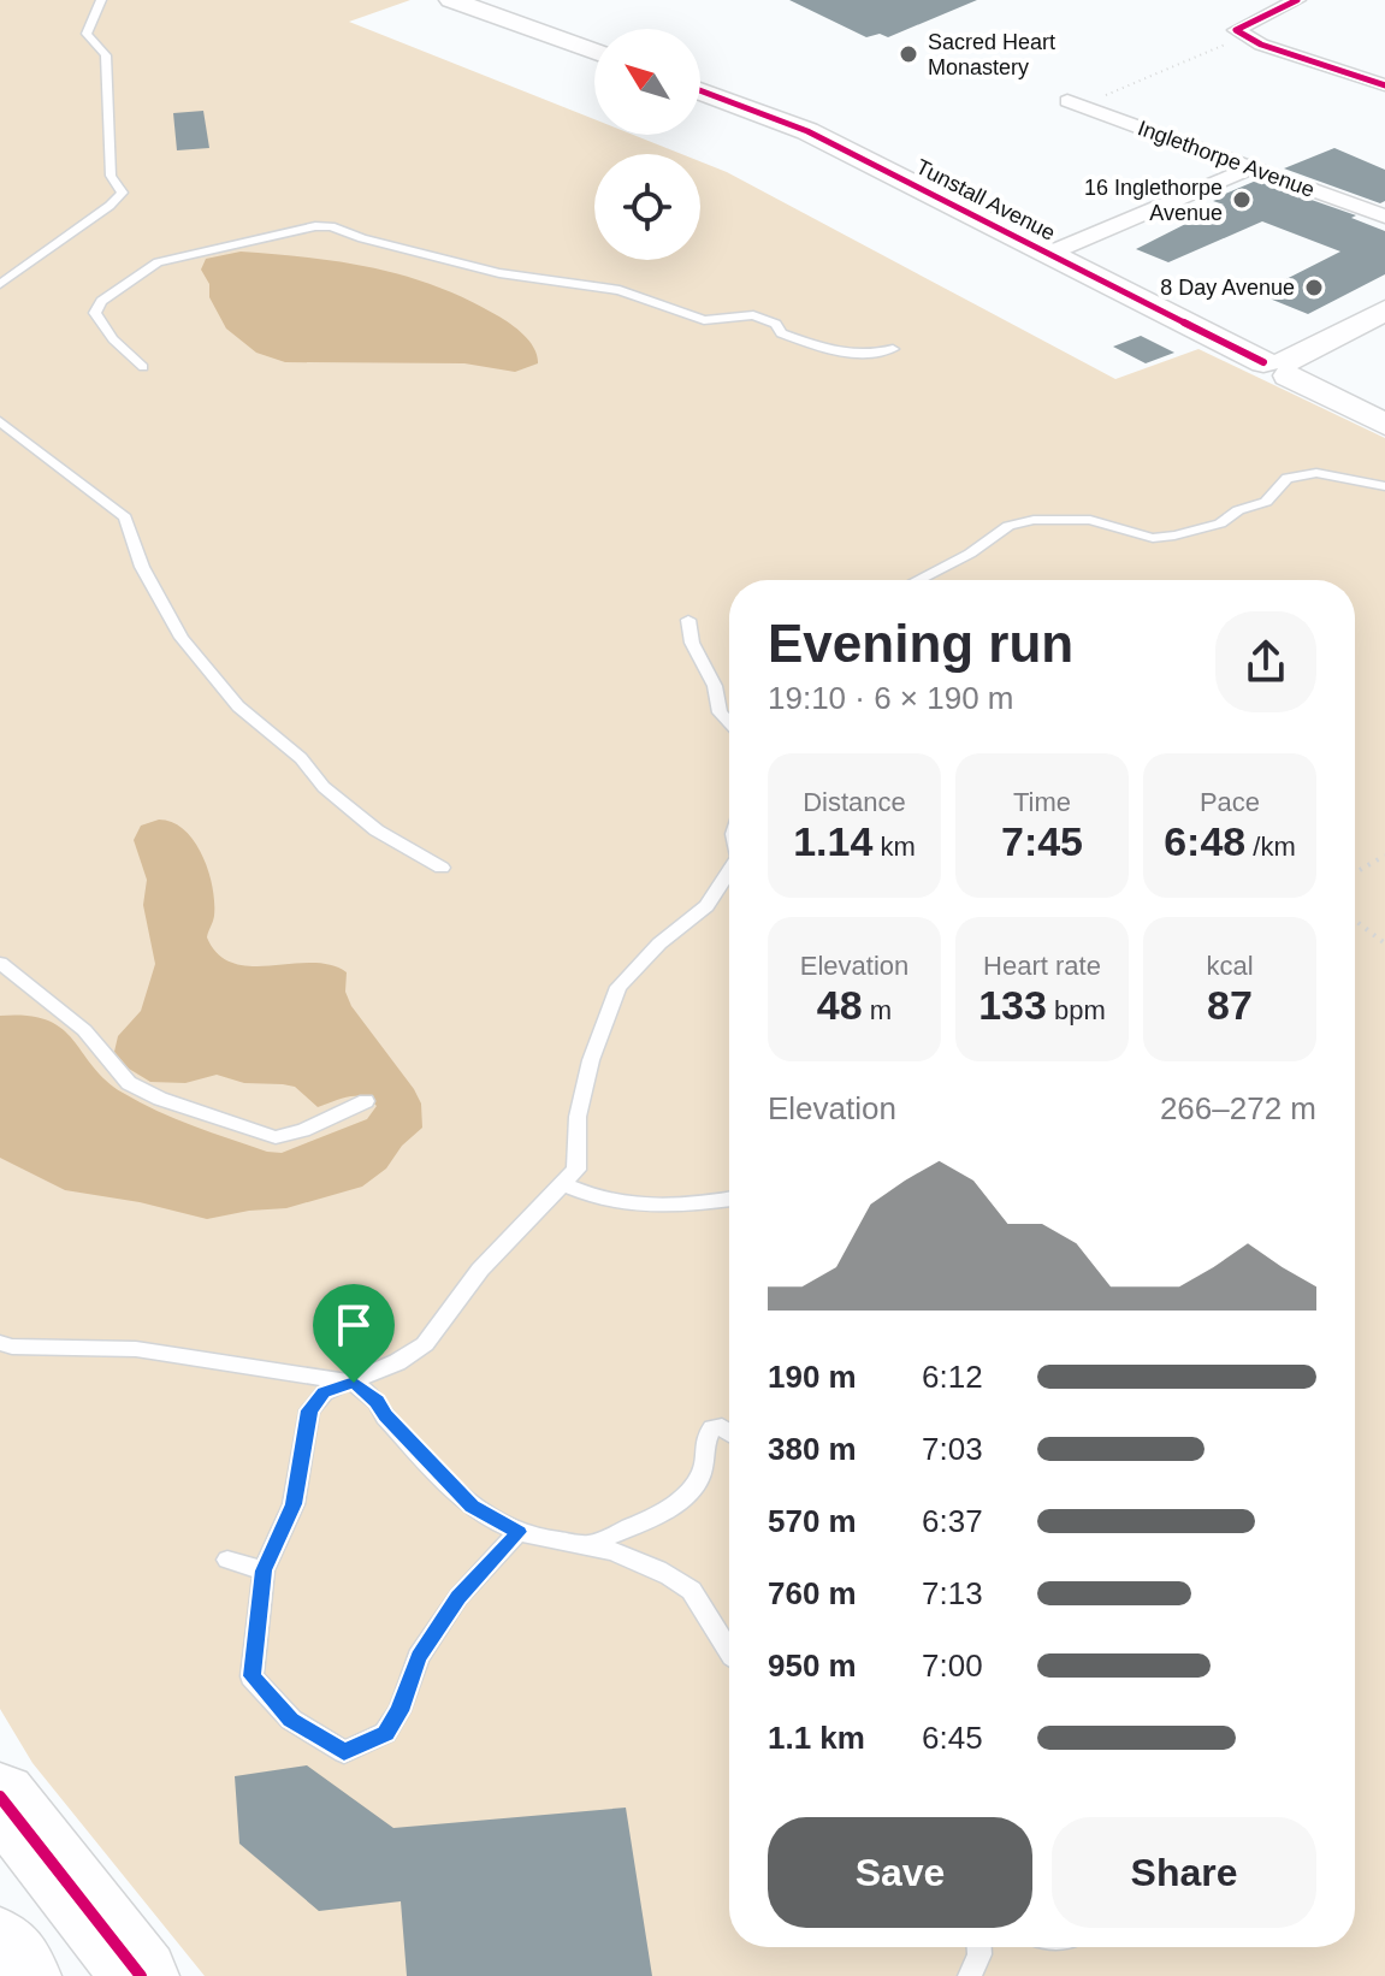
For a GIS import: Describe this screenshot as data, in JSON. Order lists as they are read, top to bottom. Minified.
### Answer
{"streets":{"street":["Inglethorpe Avenue","Tunstall Avenue"]},"places":["Sacred Heart Monastery","16 Inglethorpe Avenue","8 Day Avenue"],"north":"top left","page":{"heading":["Evening run","19:10 · 6 × 190 m"],"stats":[["Distance","1.14 km"],["Time","7:45"],["Pace","6:48 /km"],["Elevation","48 m"],["Heart rate","133 bpm"],["kcal","87"]],"chart":["Elevation","266–272 m"],"list":[{"name":"190 m","note":"6:12"},{"name":"380 m","note":"7:03"},{"name":"570 m","note":"6:37"},{"name":"760 m","note":"7:13"},{"name":"950 m","note":"7:00"},{"name":"1.1 km","note":"6:45"}],"buttons":["Save","Share"]}}
